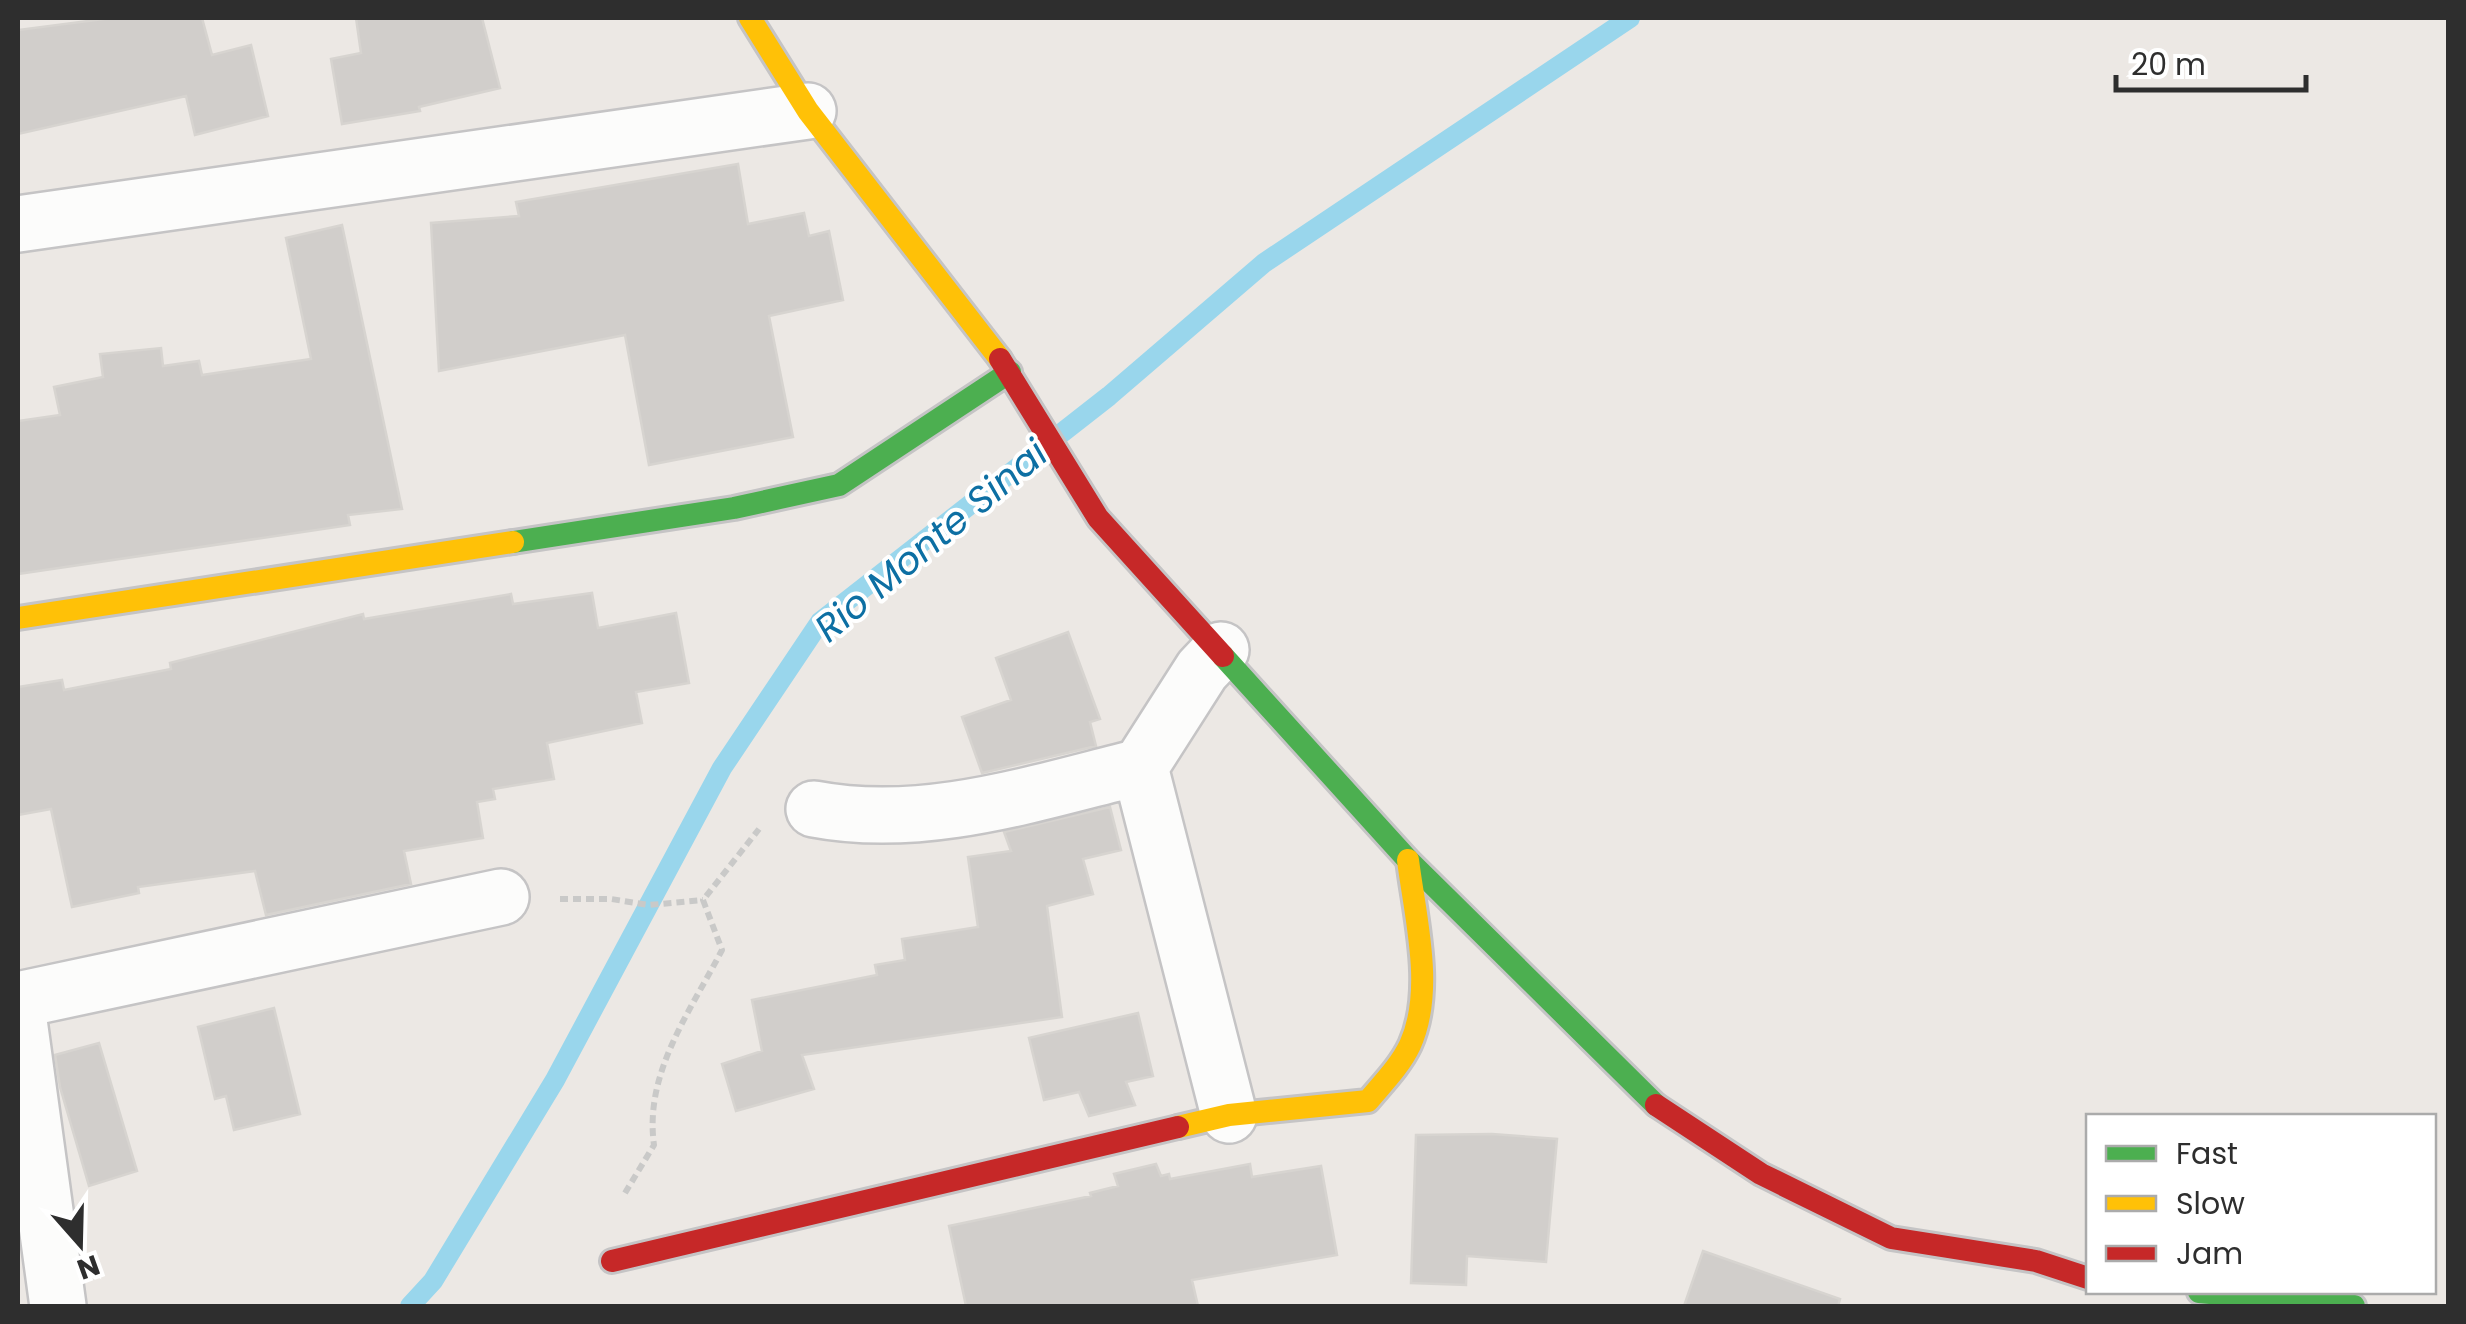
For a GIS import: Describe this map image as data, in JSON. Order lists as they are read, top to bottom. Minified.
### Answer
{"water":["Rio Monte Sinai"],"legend":["Fast","Slow","Jam"],"scale_bar":"20 m","north":"bottom"}
